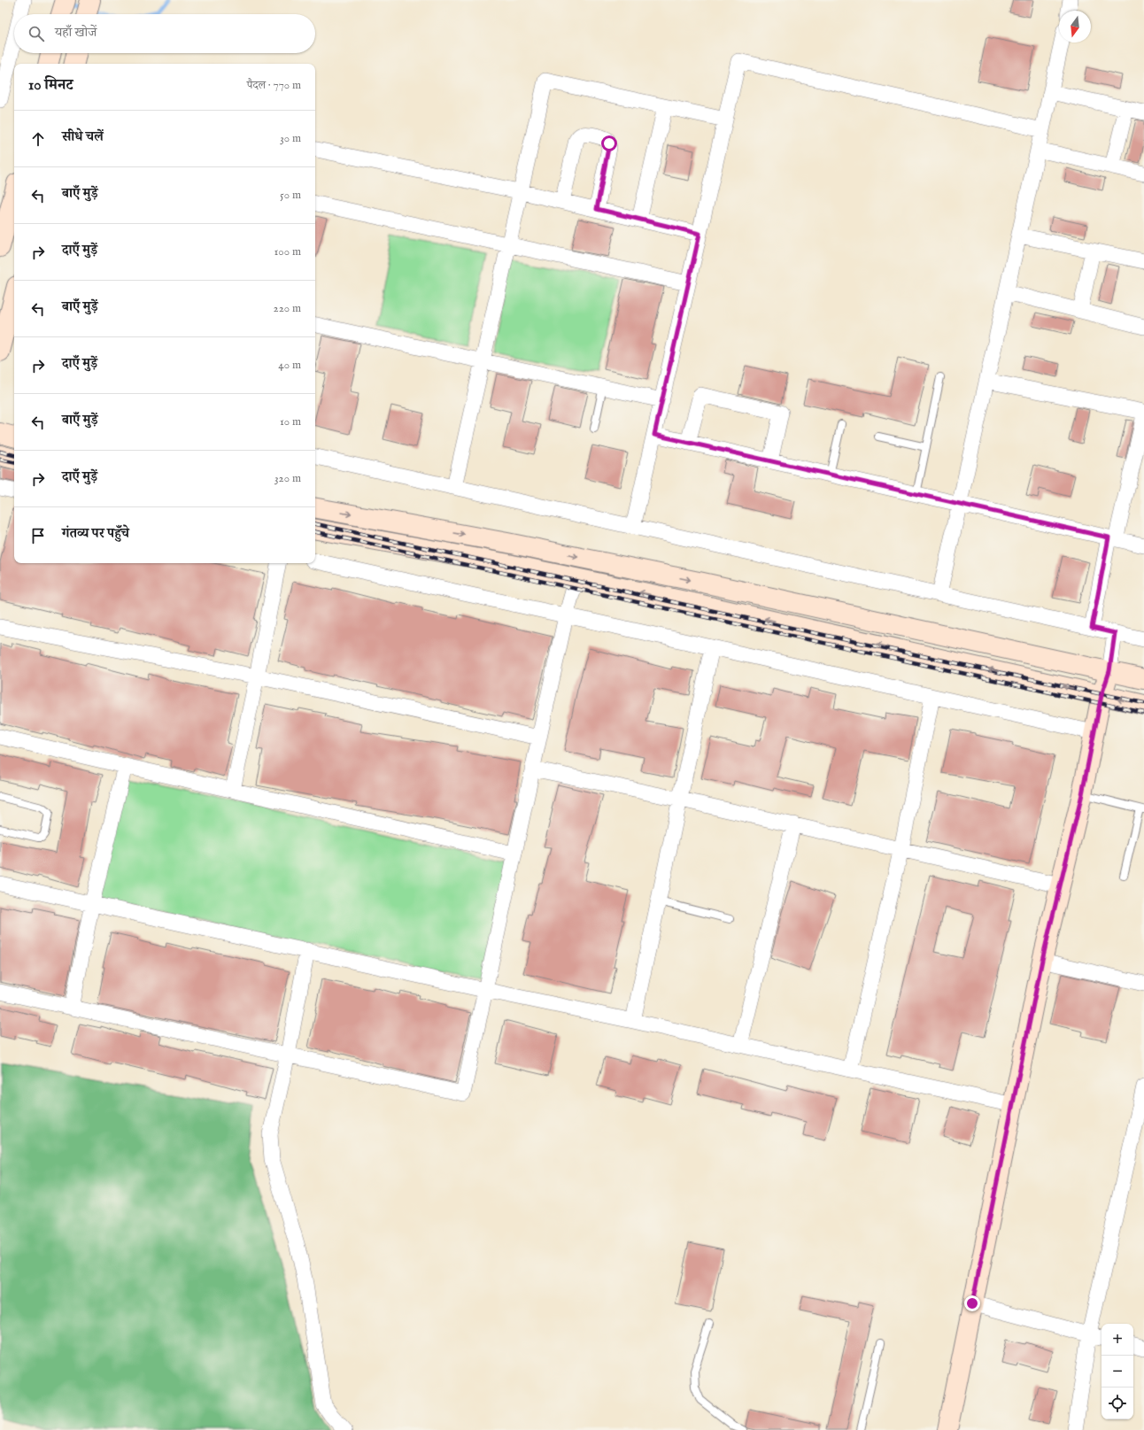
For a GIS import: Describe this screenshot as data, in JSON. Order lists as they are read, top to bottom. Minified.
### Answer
{"north":"bottom","page":{"search":"यहाँ खोजें","heading":["10 मिनट","पैदल · 770 m"],"list":[["सीधे चलें","30 m"],["बाएँ मुड़ें","50 m"],["दाएँ मुड़ें","100 m"],["बाएँ मुड़ें","220 m"],["दाएँ मुड़ें","40 m"],["बाएँ मुड़ें","10 m"],["दाएँ मुड़ें","320 m"],"गंतव्य पर पहुँचे"],"map_buttons":["+","−"]}}
